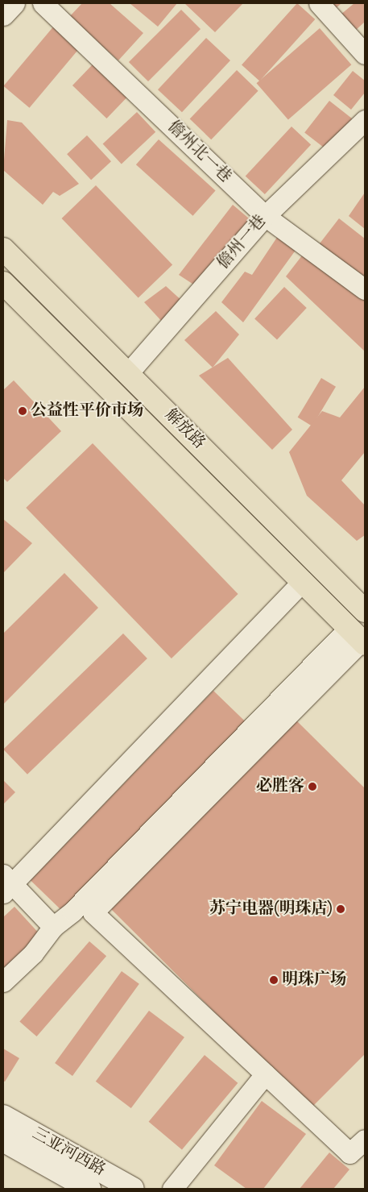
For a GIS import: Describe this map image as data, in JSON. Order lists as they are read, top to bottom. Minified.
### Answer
{"streets":{"main road":["解放路","三亚河西路"],"street":["儋州北一巷","儋州一巷"]},"crossings":[["儋州北一巷","儋州一巷"],["儋州一巷","解放路"]],"places":["公益性平价市场","必胜客","苏宁电器(明珠店)","明珠广场"]}
